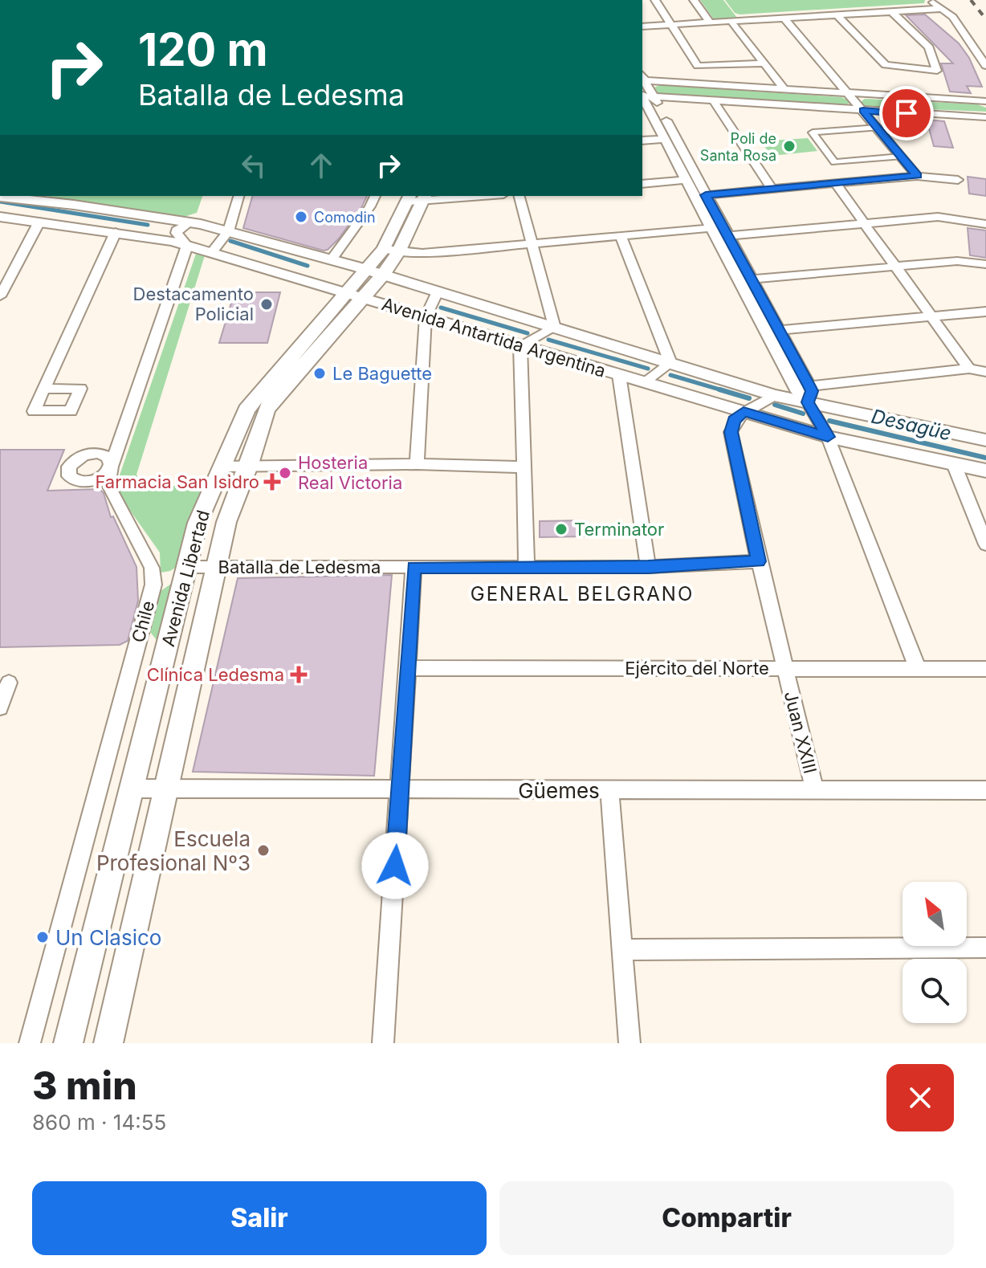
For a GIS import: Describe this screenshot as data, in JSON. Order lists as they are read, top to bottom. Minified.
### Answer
{"streets":{"main road":["Avenida Libertad"],"street":["Avenida Antartida Argentina","Batalla de Ledesma","Chile","Ejército del Norte","Juan XXIII","Güemes"]},"crossings":[["Avenida Antartida Argentina","Avenida Libertad"],["Avenida Antartida Argentina","Chile"],["Avenida Antartida Argentina","Juan XXIII"],["Batalla de Ledesma","Avenida Libertad"],["Batalla de Ledesma","Juan XXIII"],["Avenida Libertad","Güemes"],["Ejército del Norte","Juan XXIII"],["Juan XXIII","Güemes"]],"districts":["GENERAL BELGRANO"],"water":["Desagüe"],"places":{"other":["Poli de Santa Rosa","Comodin","Destacamento Policial","Le Baguette","Hosteria Real Victoria","Terminator","Escuela Profesional Nº3","Un Clasico"],"health":["Farmacia San Isidro","Clínica Ledesma"]},"north":"top left","page":{"turn":["120 m","Batalla de Ledesma"],"heading":["3 min","860 m · 14:55"],"buttons":["Salir","Compartir"]}}
